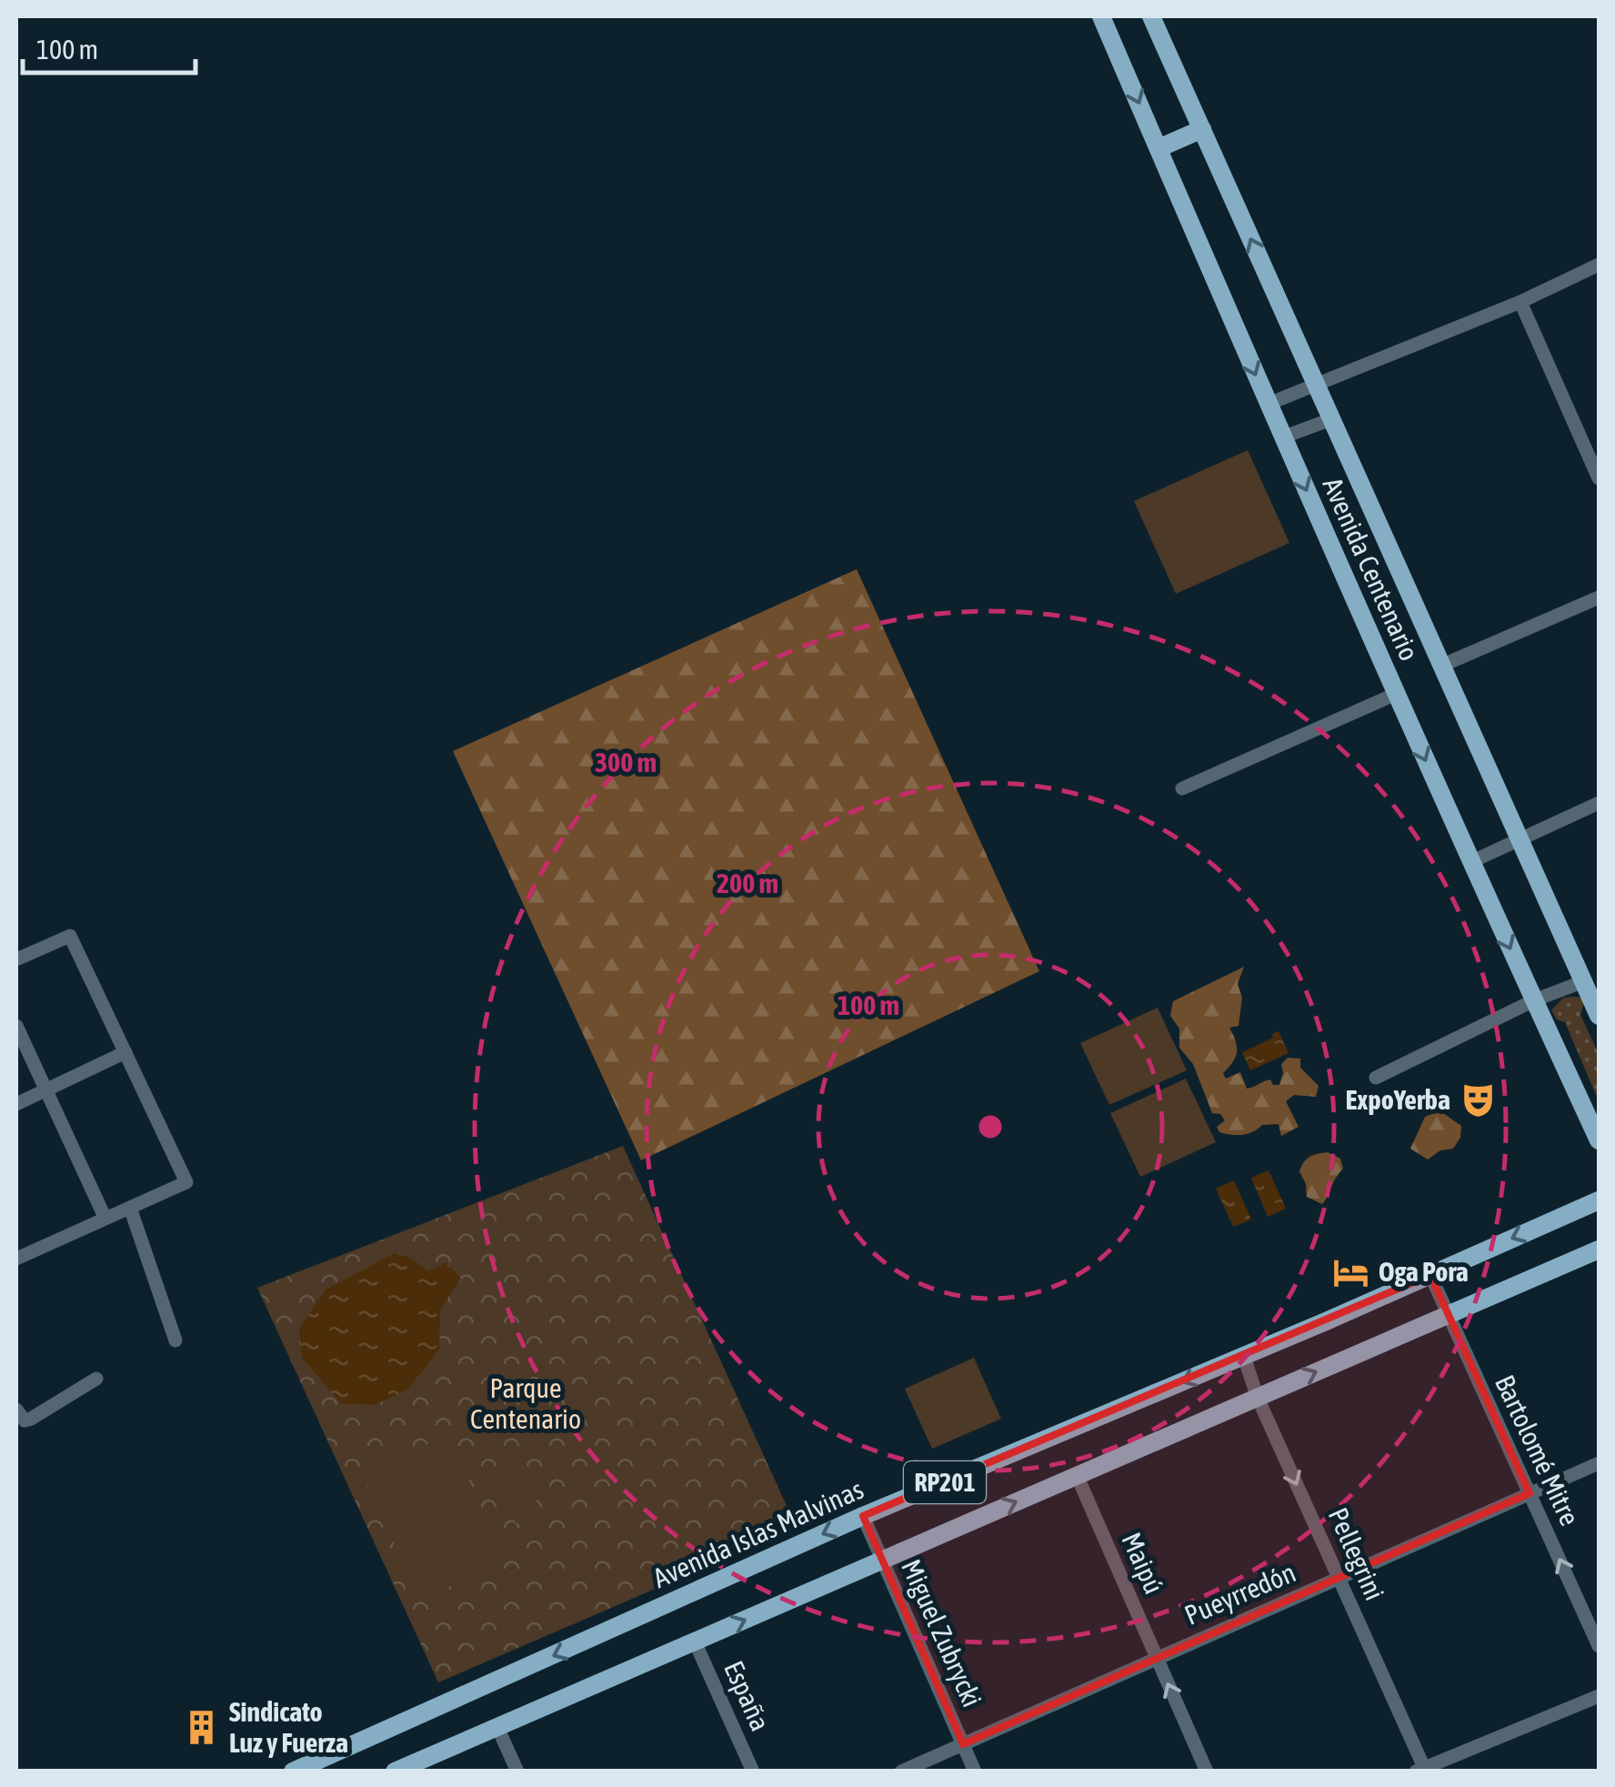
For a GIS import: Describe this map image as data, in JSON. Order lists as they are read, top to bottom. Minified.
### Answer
{"streets":{"main road":["Avenida Centenario","RP201","Avenida Islas Malvinas"],"street":["Bartolomé Mitre","Pellegrini","Maipú","Pueyrredón","Miguel Zubrycki","España"]},"crossings":[["Bartolomé Mitre","RP201"],["Bartolomé Mitre","Avenida Islas Malvinas"],["Bartolomé Mitre","Pueyrredón"],["RP201","Pellegrini"],["RP201","Maipú"],["RP201","Miguel Zubrycki"],["RP201","España"],["Avenida Islas Malvinas","Pellegrini"],["Avenida Islas Malvinas","Miguel Zubrycki"],["Pellegrini","Pueyrredón"],["Maipú","Pueyrredón"],["Pueyrredón","Miguel Zubrycki"]],"one_way":["Bartolomé Mitre","Pellegrini","Maipú"],"parks":["Parque Centenario"],"places":{"theatre":["ExpoYerba"],"hotel":["Oga Pora"],"building":["Sindicato Luz y Fuerza"]},"scale_bar":"100 m","rings":["300 m","200 m","100 m"]}
